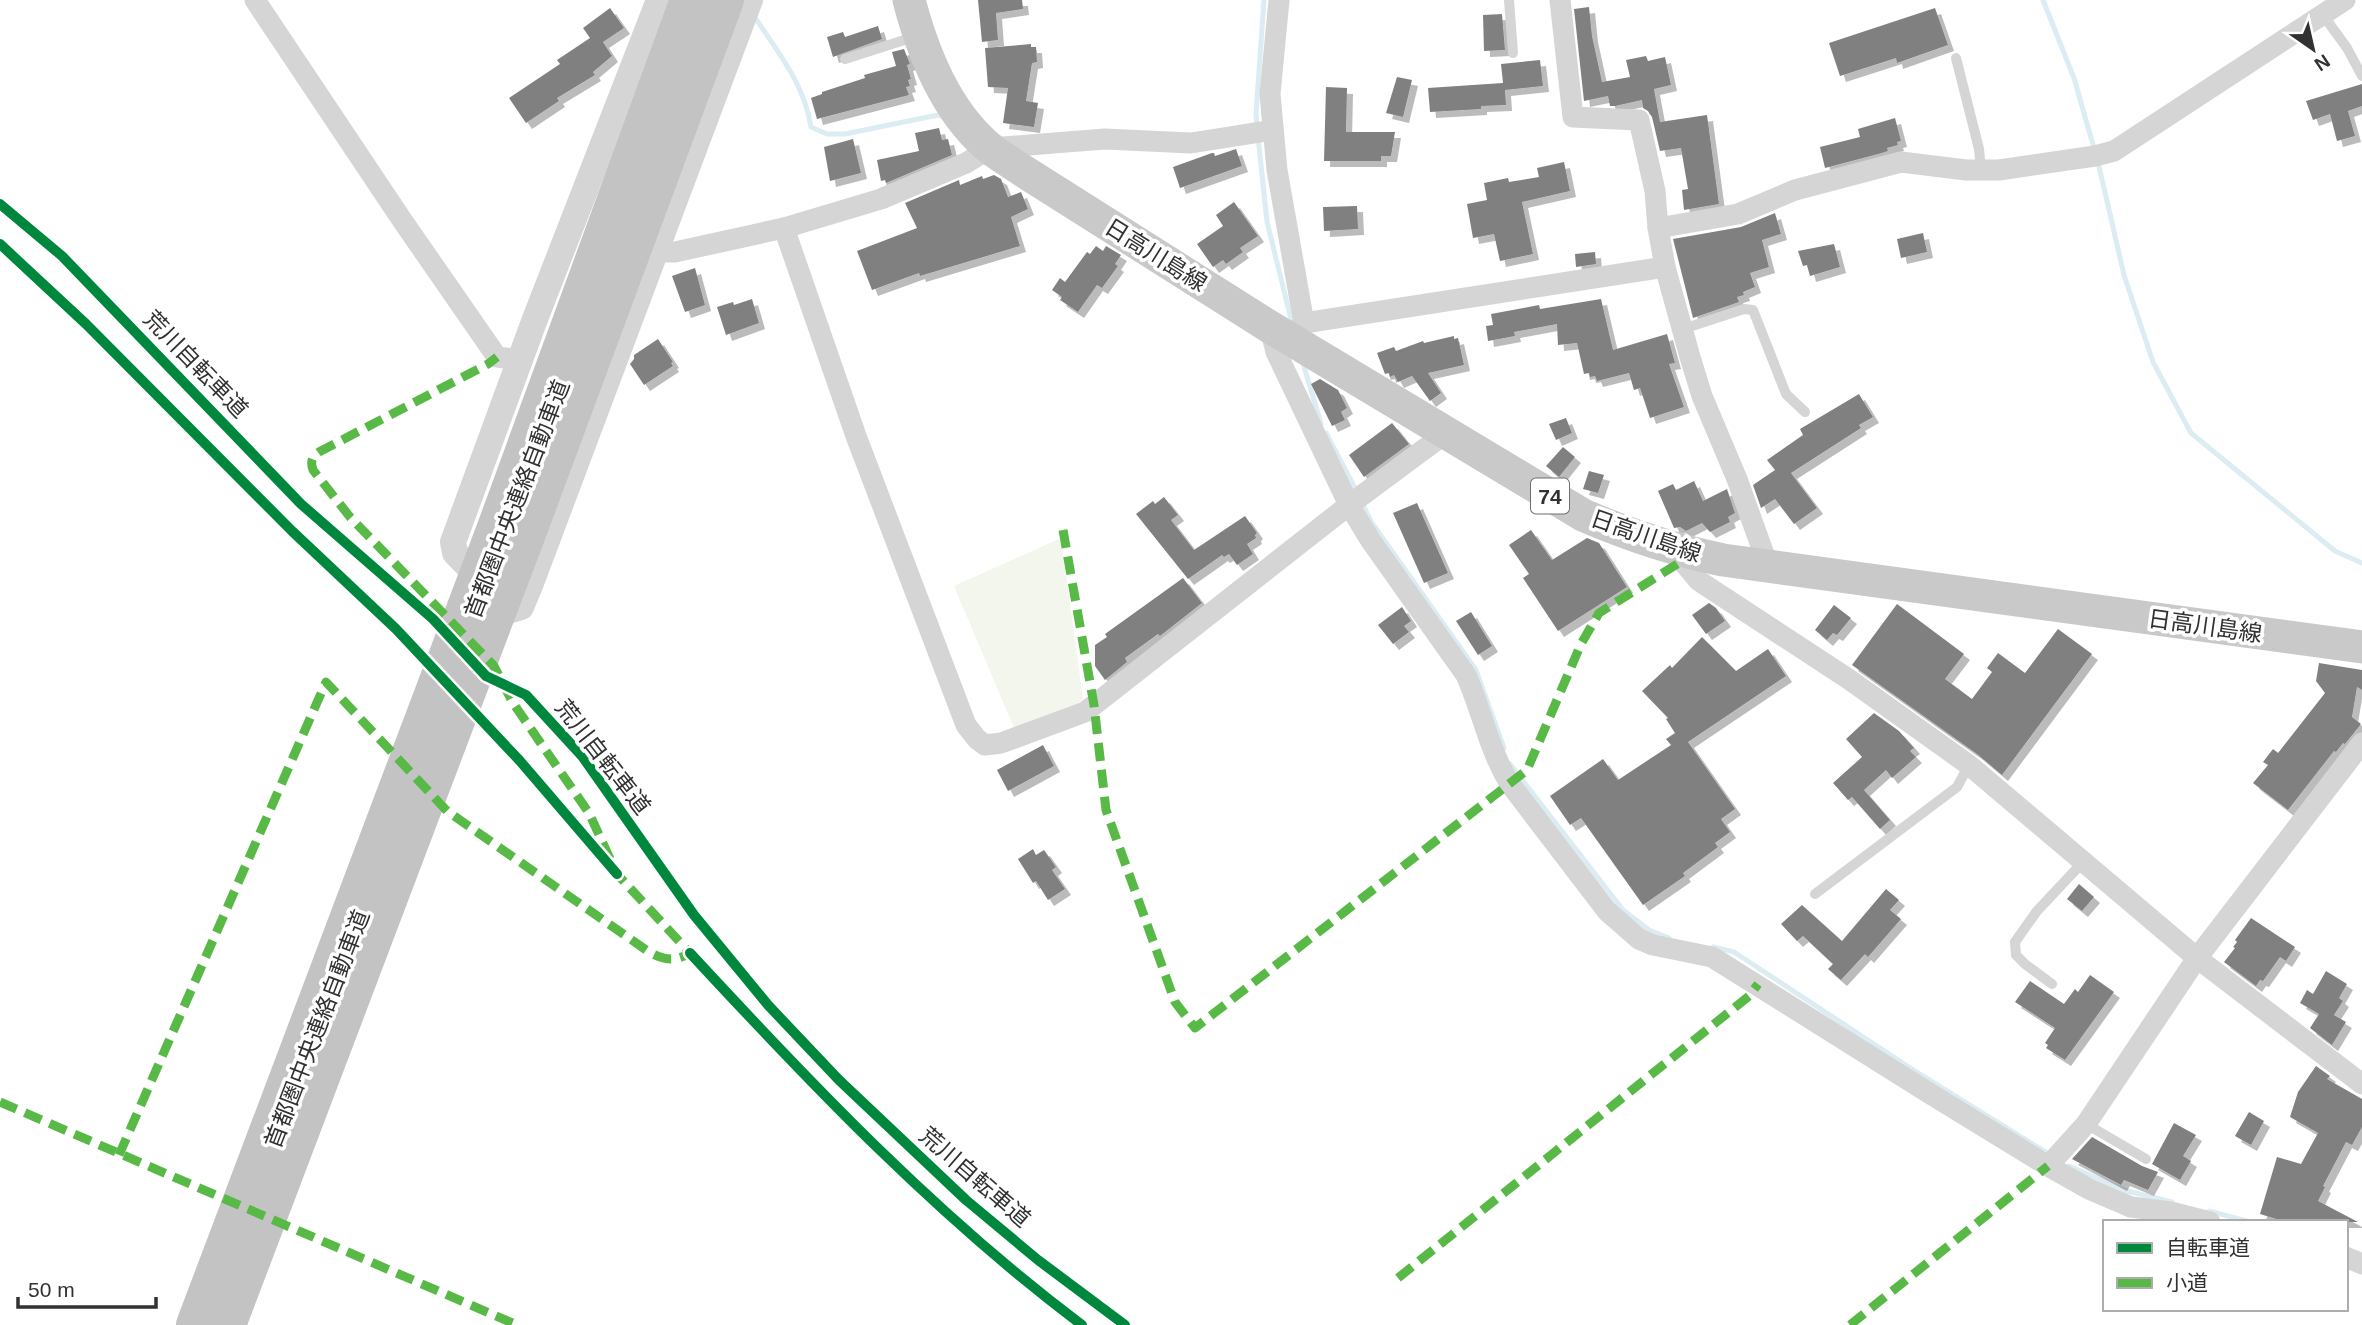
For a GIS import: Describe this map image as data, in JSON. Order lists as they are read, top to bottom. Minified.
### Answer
{"streets":{"highway":["首都圏中央連絡自動車道"],"main road":["日高川島線","74"],"cycle path":["荒川自転車道"]},"legend":["自転車道","小道"],"scale_bar":"50 m","north":"bottom right"}
